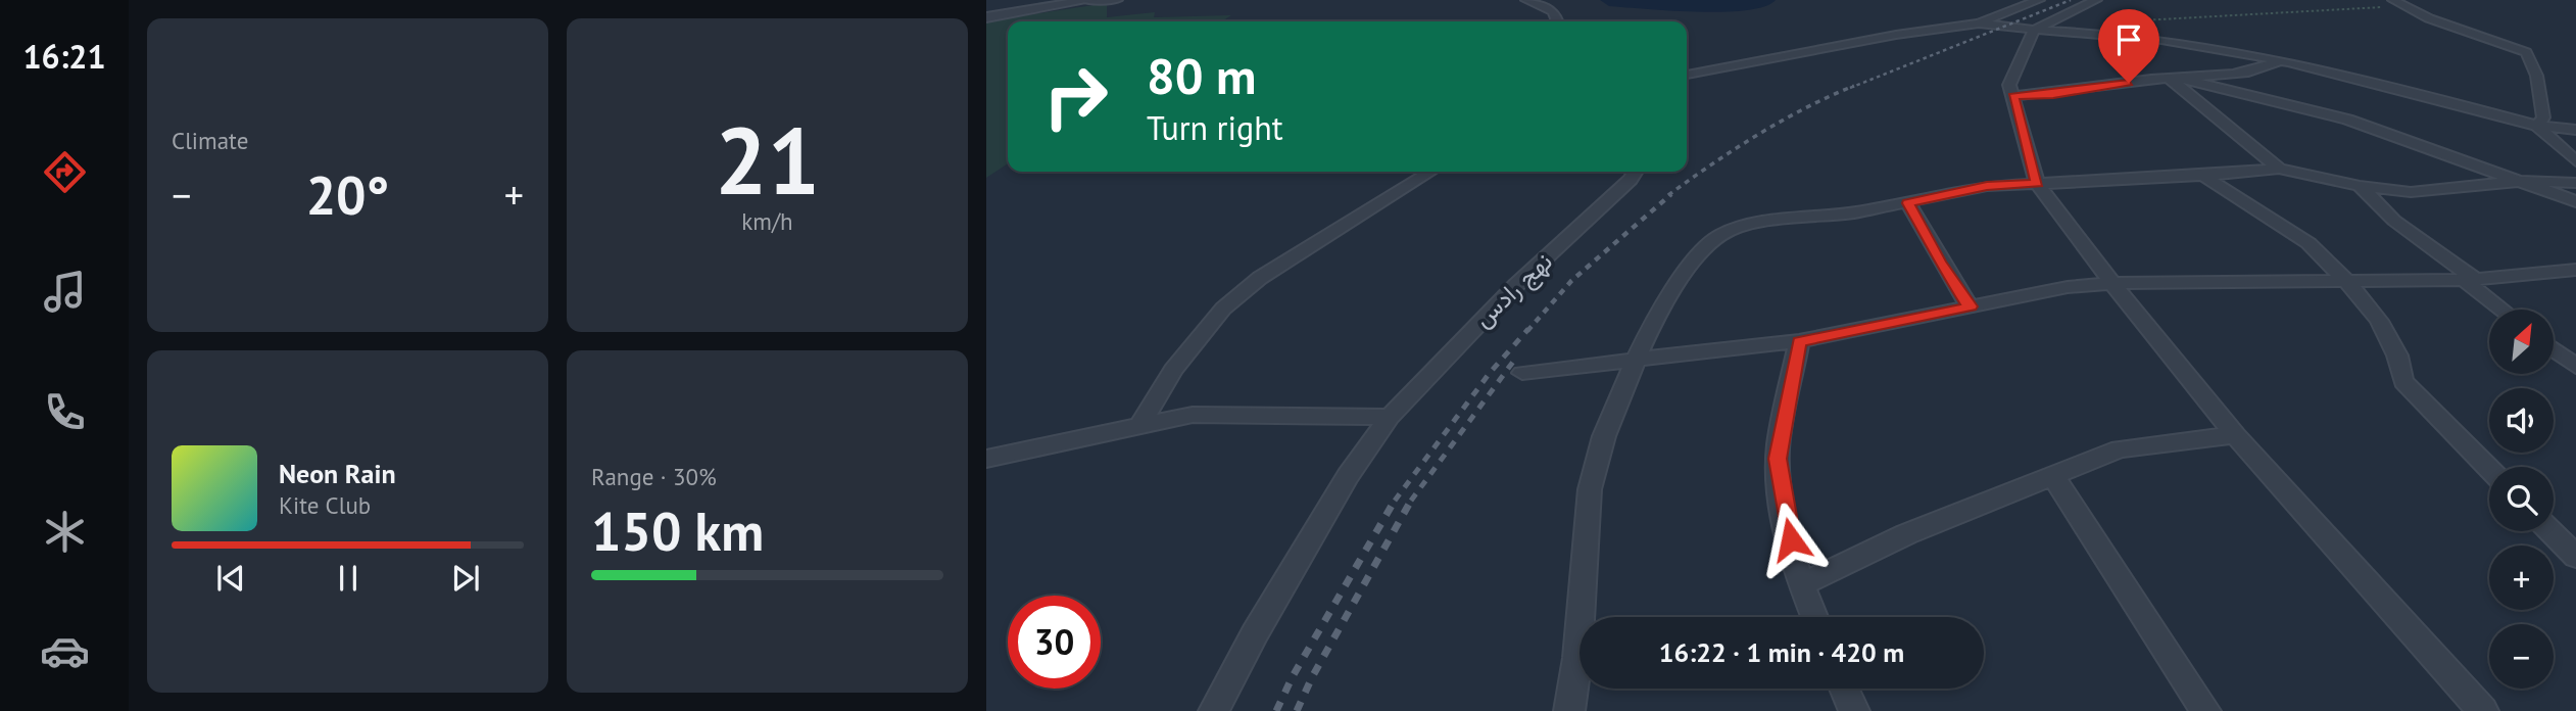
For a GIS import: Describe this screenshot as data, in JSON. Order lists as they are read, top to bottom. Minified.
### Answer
{"streets":{"street":["نهج رادس"]},"north":"top right","page":{"tabs":"16:21","tile":["Climate",["21","km/h"],["Range · 30%","150 km"]],"turn":["80 m","Turn right"],"heat":["−","20°","+"],"map_buttons":["+","−"],"song":["Neon Rain","Kite Club"],"limit":"30","trip":"16:22 · 1 min · 420 m"}}
